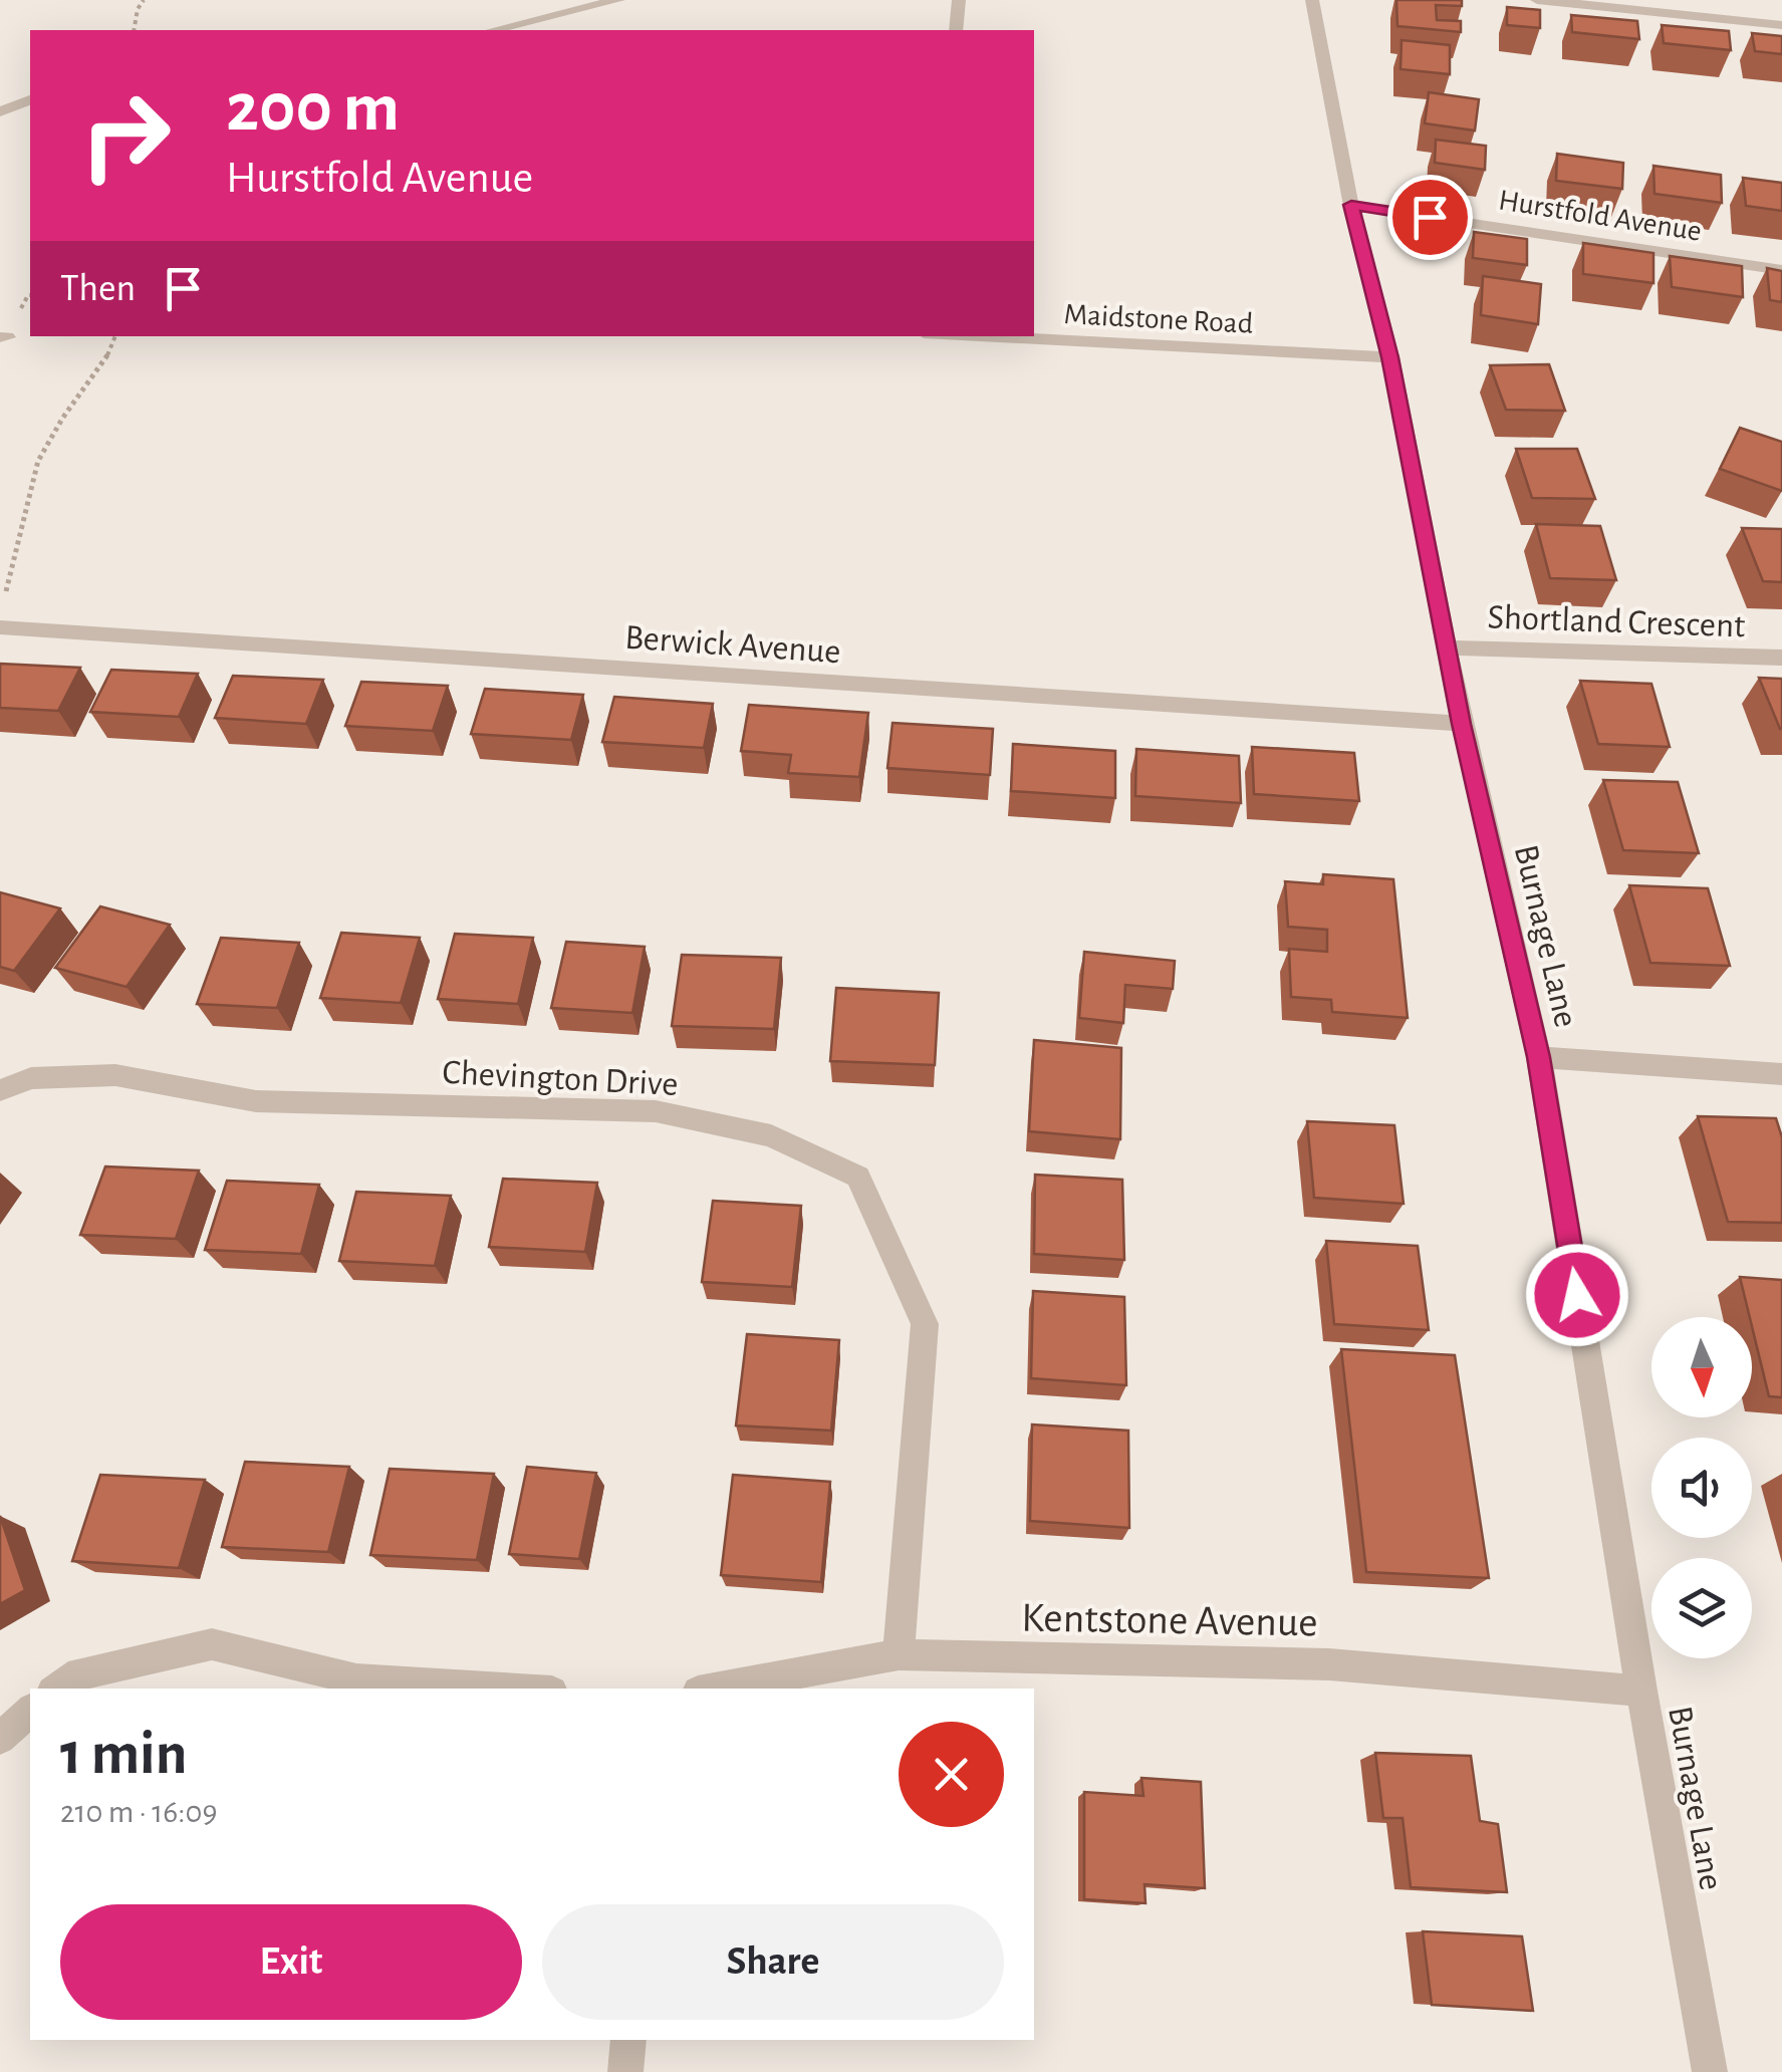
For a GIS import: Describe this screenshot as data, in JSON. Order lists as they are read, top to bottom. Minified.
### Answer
{"streets":{"street":["Hurstfold Avenue","Maidstone Road","Shortland Crescent","Berwick Avenue","Burnage Lane","Chevington Drive","Kentstone Avenue"]},"crossings":[["Hurstfold Avenue","Burnage Lane"],["Maidstone Road","Burnage Lane"],["Shortland Crescent","Burnage Lane"],["Berwick Avenue","Burnage Lane"],["Burnage Lane","Kentstone Avenue"],["Chevington Drive","Kentstone Avenue"]],"north":"bottom","page":{"turn":["200 m","Hurstfold Avenue"],"then":"Then","heading":["1 min","210 m · 16:09"],"buttons":["Exit","Share"]}}
